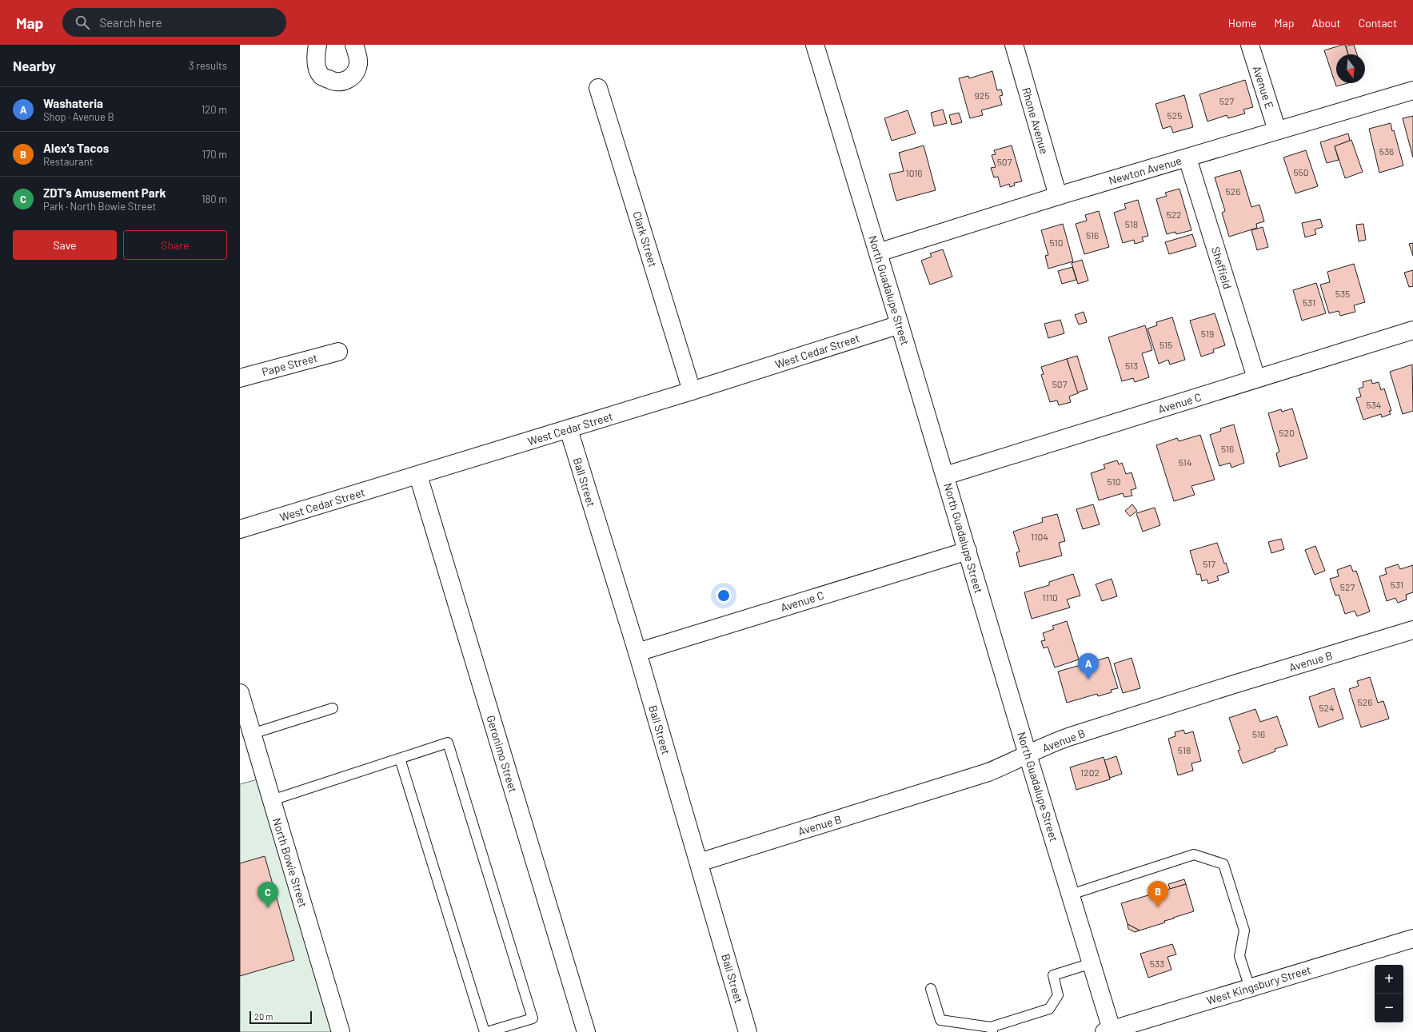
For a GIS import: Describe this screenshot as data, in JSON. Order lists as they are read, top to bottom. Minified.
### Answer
{"streets":{"street":["Avenue E","Rhone Avenue","Newton Avenue","Clark Street","Sheffield","North Guadalupe Street","West Cedar Street","Pape Street","Avenue C","Ball Street","Avenue B","Geronimo Street","North Bowie Street","West Kingsbury Street"]},"crossings":[["Avenue E","Newton Avenue"],["Rhone Avenue","Newton Avenue"],["Newton Avenue","Sheffield"],["Newton Avenue","North Guadalupe Street"],["Clark Street","West Cedar Street"],["Sheffield","Avenue C"],["North Guadalupe Street","West Cedar Street"],["North Guadalupe Street","Avenue C"],["North Guadalupe Street","Avenue B"],["North Guadalupe Street","West Kingsbury Street"],["West Cedar Street","Ball Street"],["West Cedar Street","Geronimo Street"],["Avenue C","Ball Street"],["Ball Street","Avenue B"]],"house_numbers":["925","527","525","536","507","550","1016","526","522","518","516","510","535","531","519","515","513","507","534","520","516","514","510","1104","517","531","527","1110","526","524","516","518","1202","533"],"scale_bar":"20 m","north":"bottom","page":{"header":"Map","search":"Search here","nav":["Home","Map","About","Contact"],"heading":["Nearby","3 results"],"list":[{"mark":"A","name":"Washateria","note":"Shop · Avenue B","value":"120 m"},{"mark":"B","name":"Alex's Tacos","note":"Restaurant","value":"170 m"},{"mark":"C","name":"ZDT's Amusement Park","note":"Park · North Bowie Street","value":"180 m"}],"buttons":["Save","Share"],"pins":["A","B","C"],"map_buttons":["+","−"],"scale":"20 m"}}
